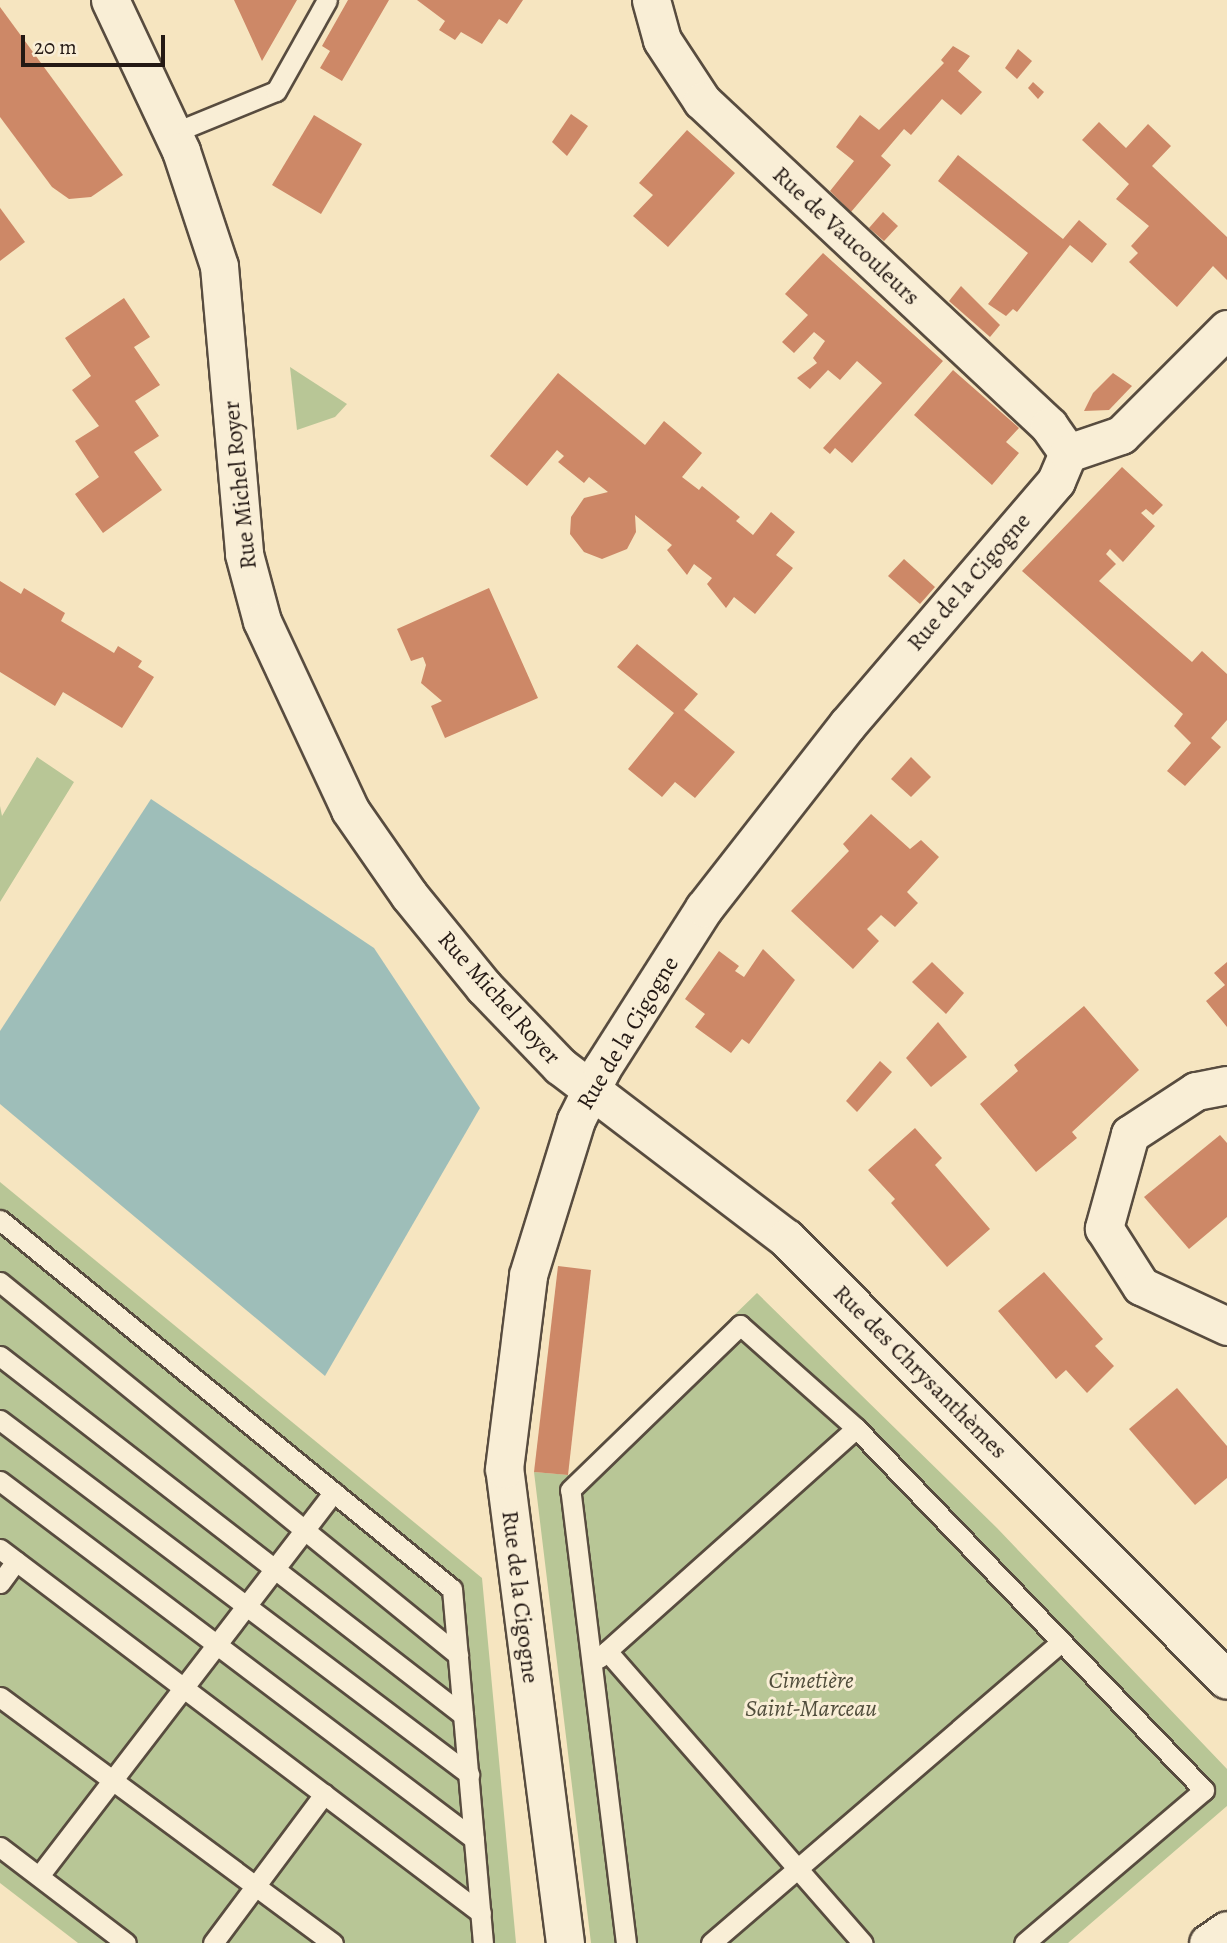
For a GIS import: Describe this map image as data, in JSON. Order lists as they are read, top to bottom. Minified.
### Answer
{"streets":{"street":["Rue de Vaucouleurs","Rue Michel Royer","Rue de la Cigogne","Rue des Chrysanthèmes"]},"crossings":[["Rue de Vaucouleurs","Rue de la Cigogne"],["Rue Michel Royer","Rue de la Cigogne"],["Rue Michel Royer","Rue des Chrysanthèmes"],["Rue de la Cigogne","Rue des Chrysanthèmes"]],"parks":["Cimetière Saint-Marceau"],"scale_bar":"20 m"}
